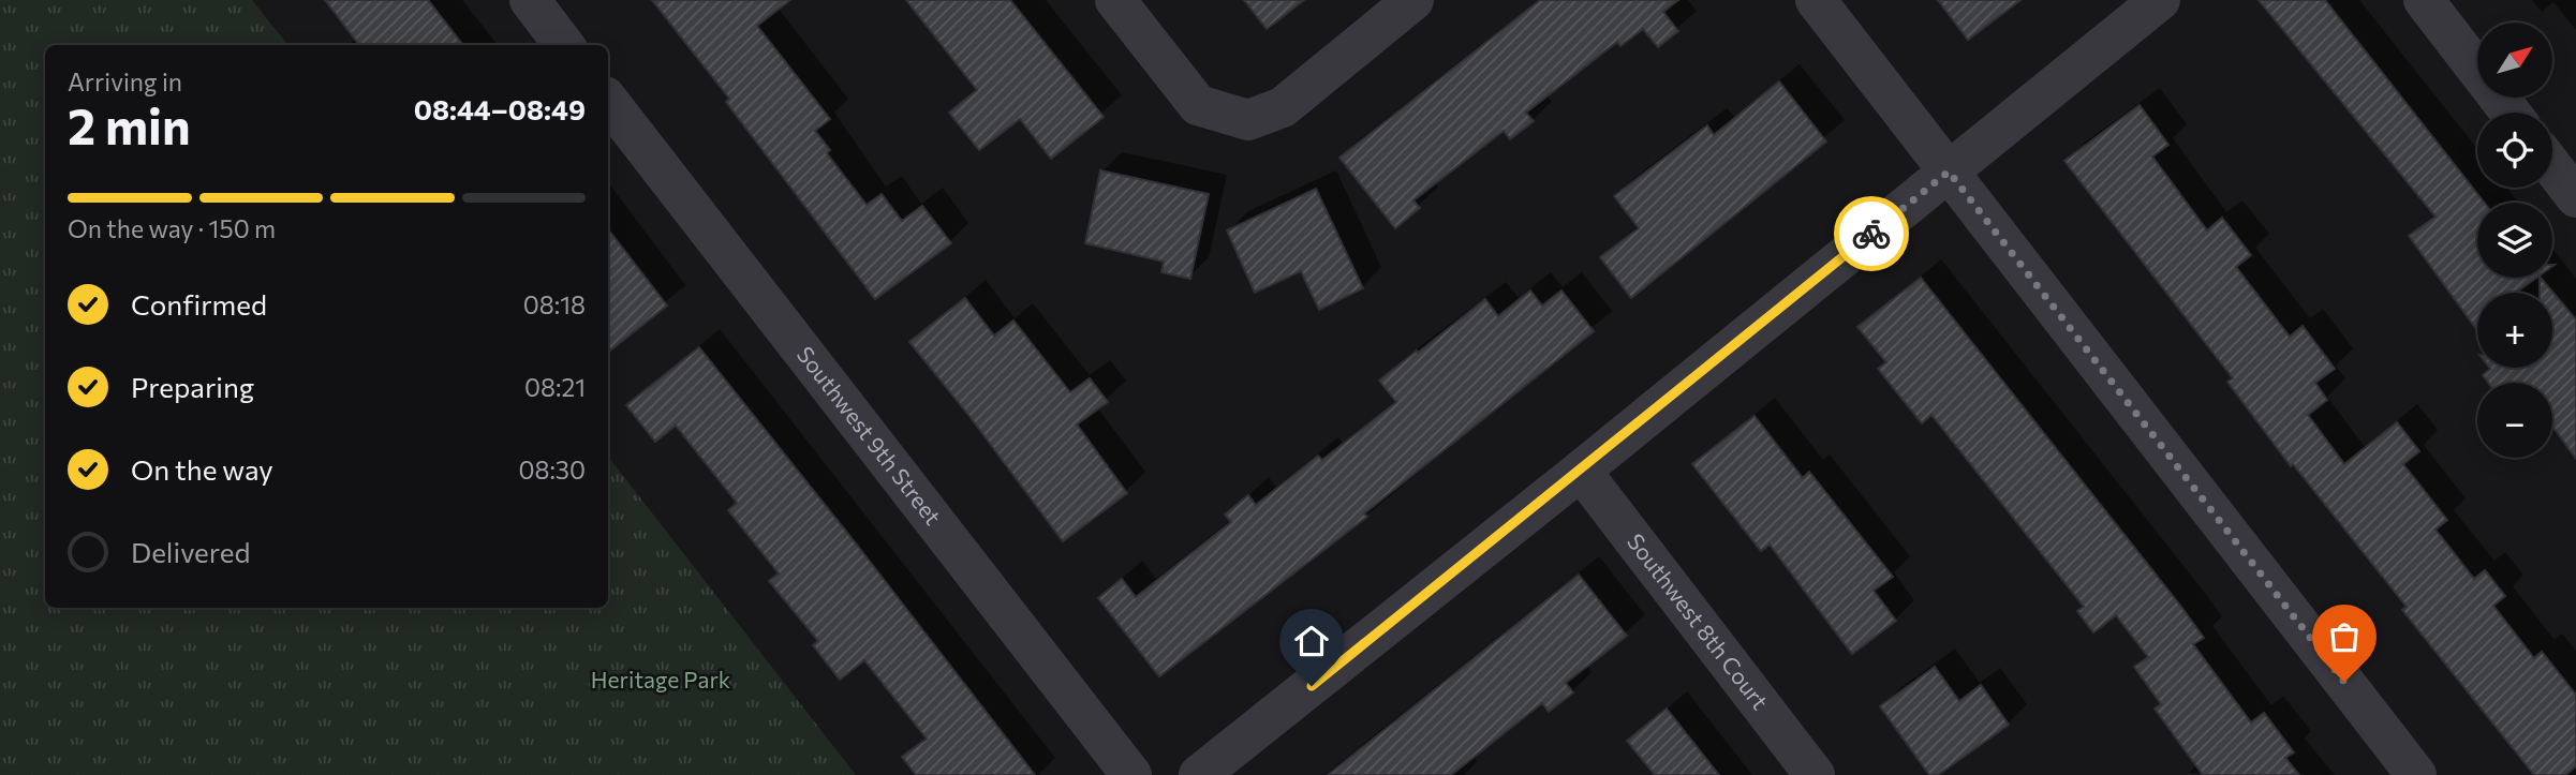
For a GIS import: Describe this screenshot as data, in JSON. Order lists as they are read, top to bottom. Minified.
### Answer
{"streets":{"street":["Southwest 9th Street","Southwest 8th Court"]},"parks":["Heritage Park"],"north":"top right","page":{"map_buttons":["+","−"],"heading":["2 min","Arriving in","08:44–08:49"],"bar":"On the way · 150 m","list":[["Confirmed","08:18"],["Preparing","08:21"],["On the way","08:30"],"Delivered"]}}
